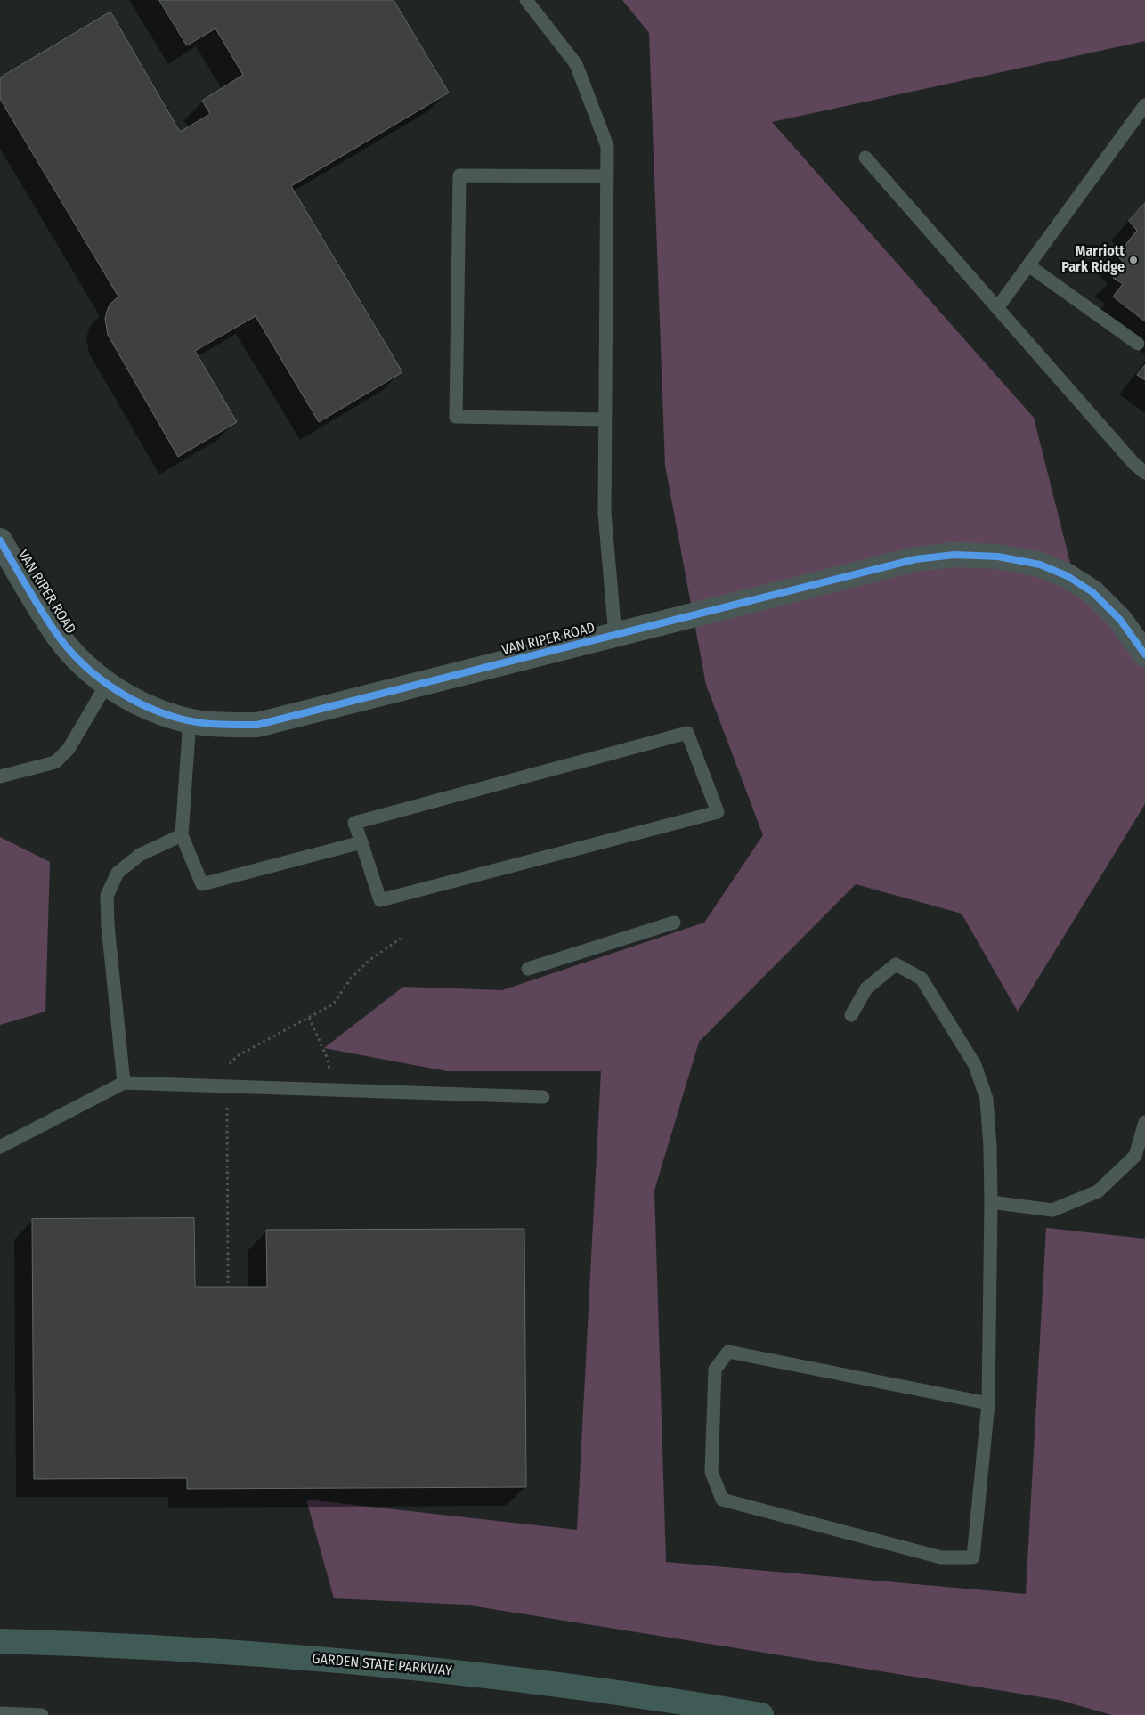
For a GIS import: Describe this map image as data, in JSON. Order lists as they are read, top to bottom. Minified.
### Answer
{"streets":{"highway":["GARDEN STATE PARKWAY"],"street":["VAN RIPER ROAD"]},"places":["Marriott Park Ridge"]}
